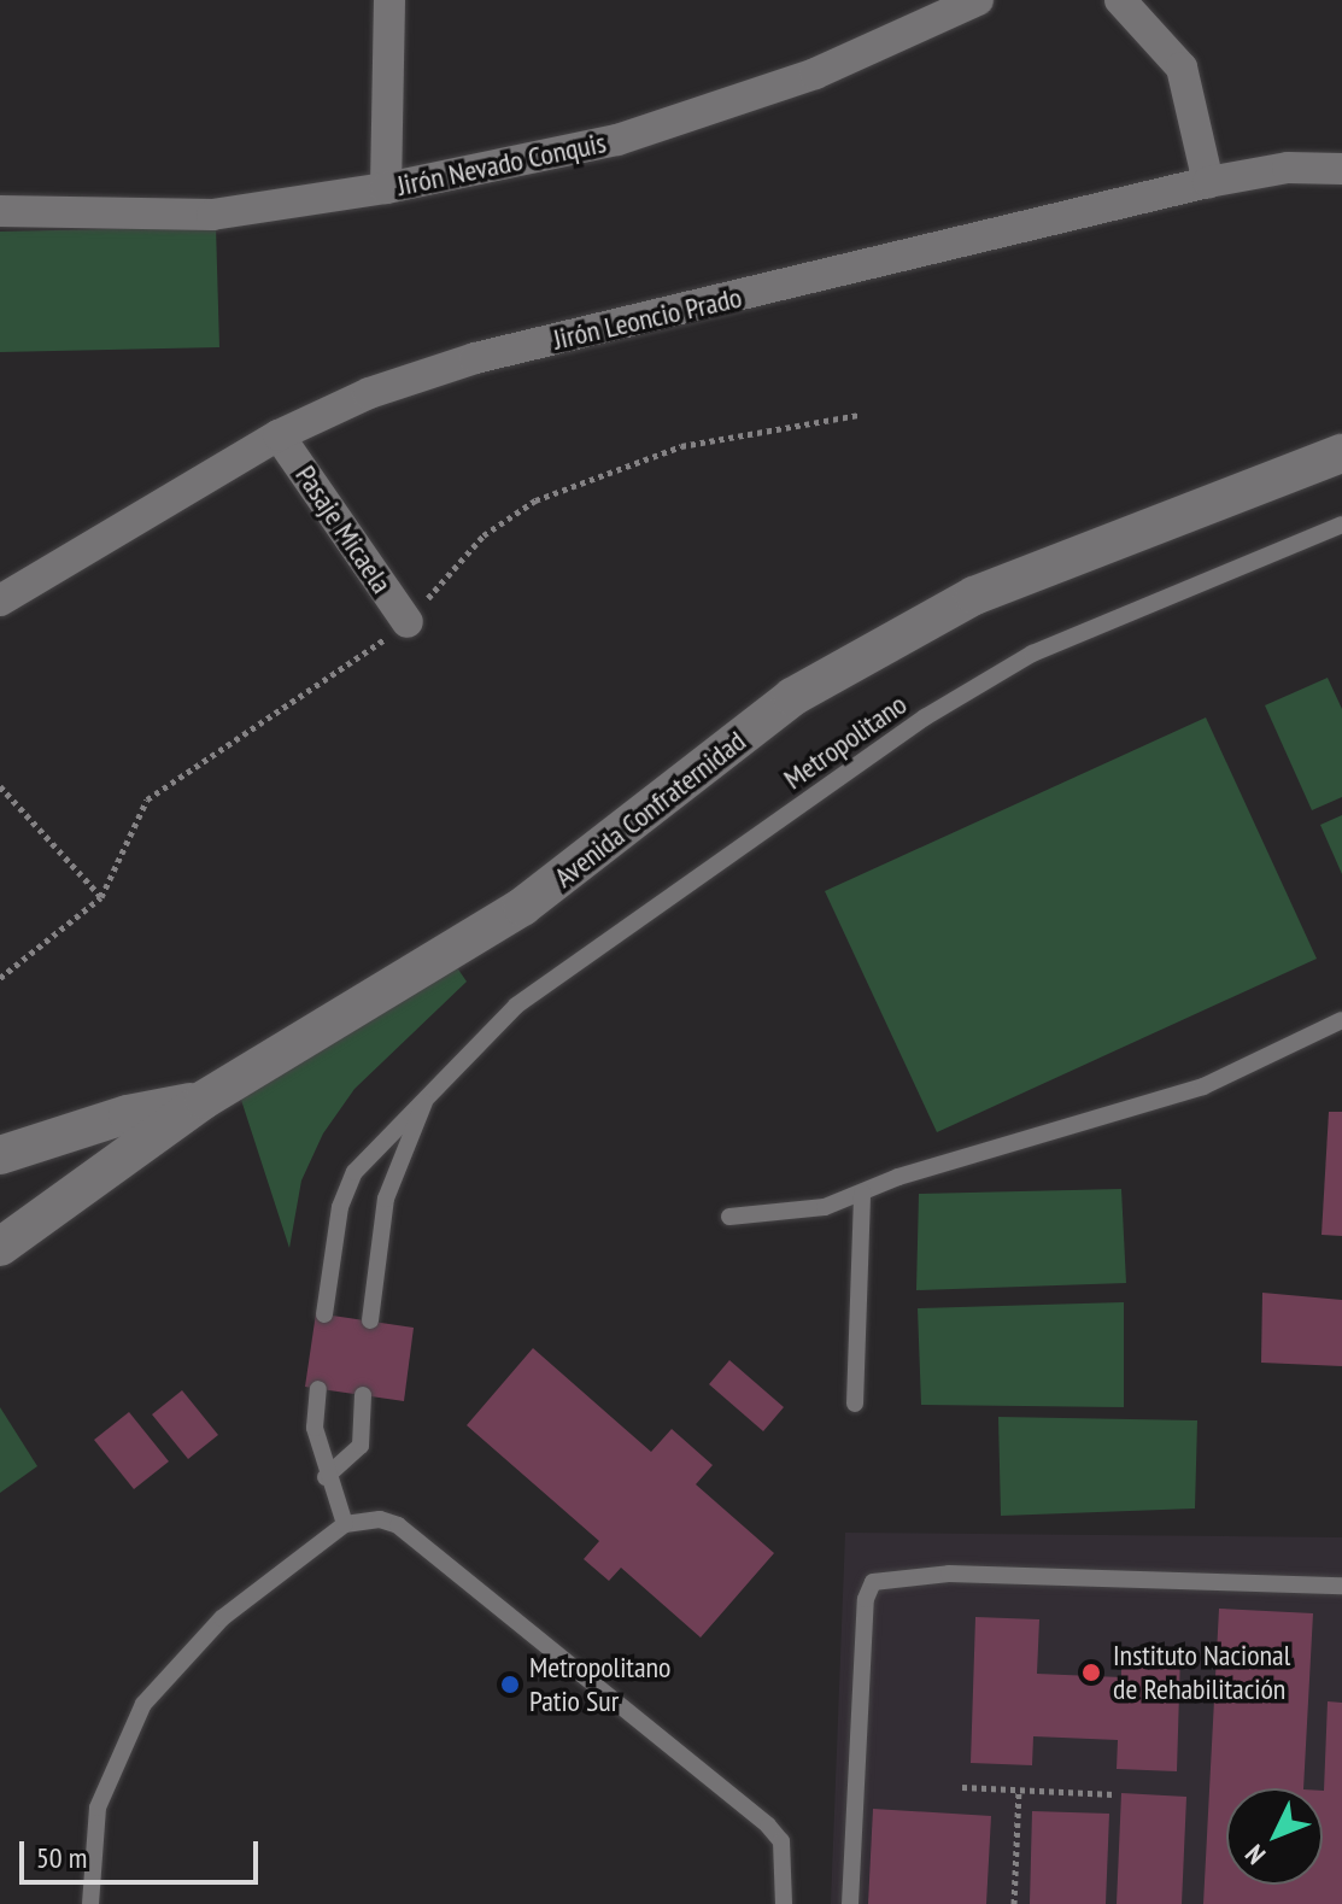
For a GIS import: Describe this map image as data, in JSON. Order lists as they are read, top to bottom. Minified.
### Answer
{"streets":{"street":["Jirón Nevado Conquis","Jirón Leoncio Prado","Pasaje Micaela","Avenida Confraternidad"],"lane":["Metropolitano"]},"crossings":[["Jirón Leoncio Prado","Pasaje Micaela"]],"places":["Instituto Nacional de Rehabilitación","Metropolitano Patio Sur"],"scale_bar":"50 m","north":"bottom left"}
